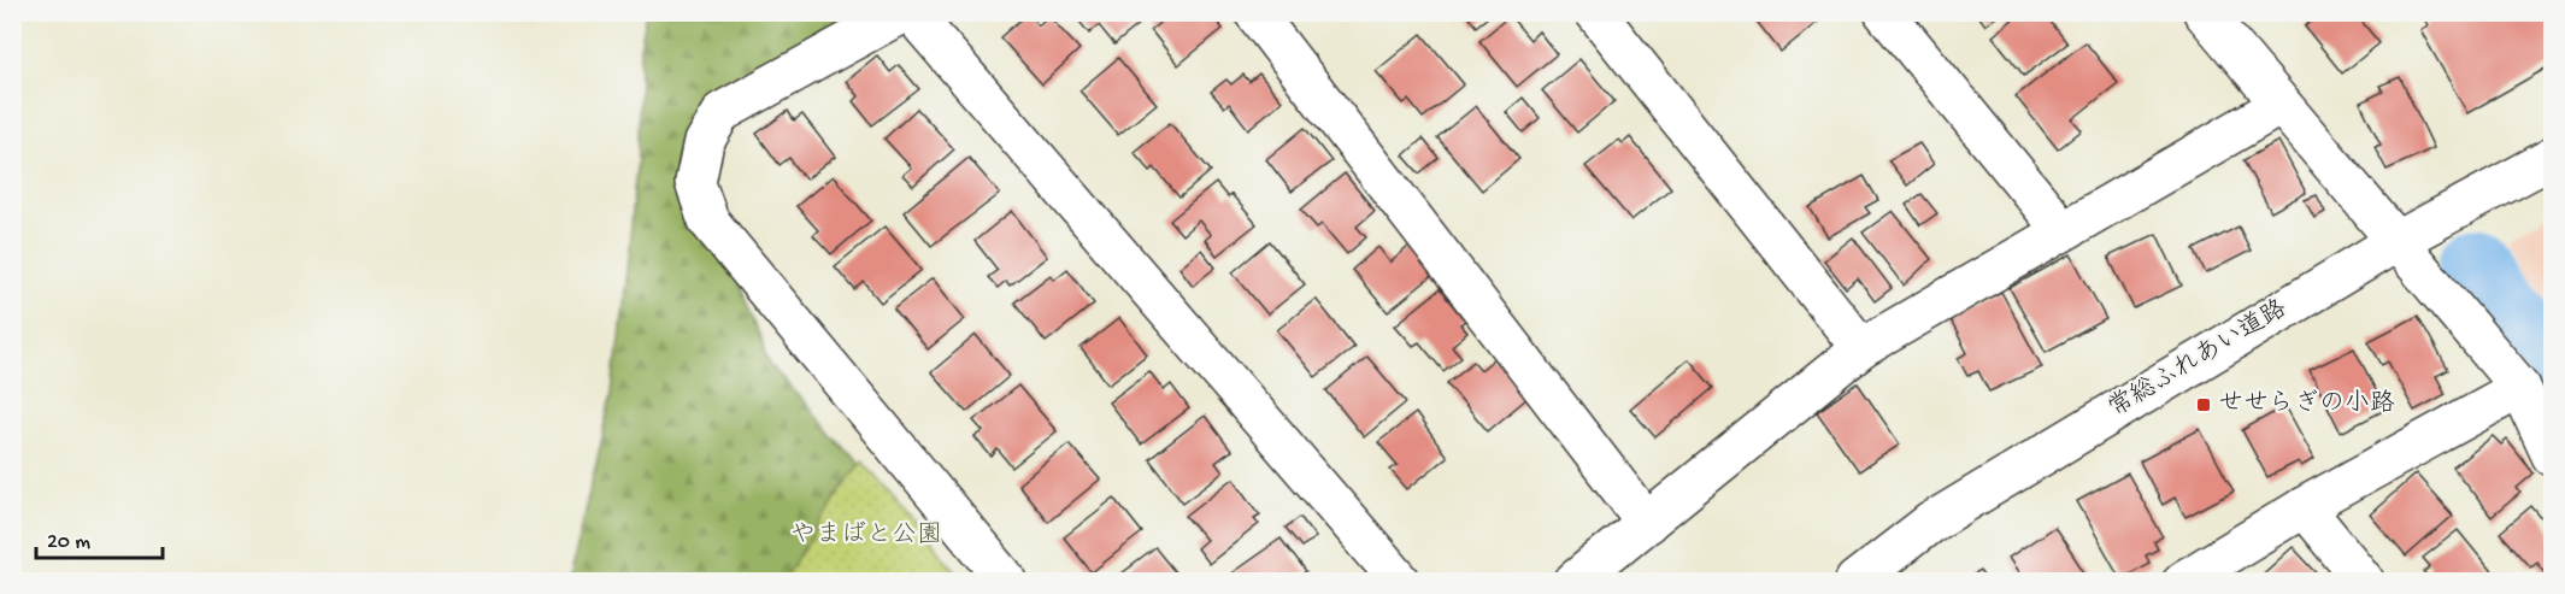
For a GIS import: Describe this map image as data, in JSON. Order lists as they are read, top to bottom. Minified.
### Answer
{"streets":{"street":["常総ふれあい道路"]},"parks":["やまばと公園"],"places":{"transit":["せせらぎの小路"]},"scale_bar":"20 m"}
